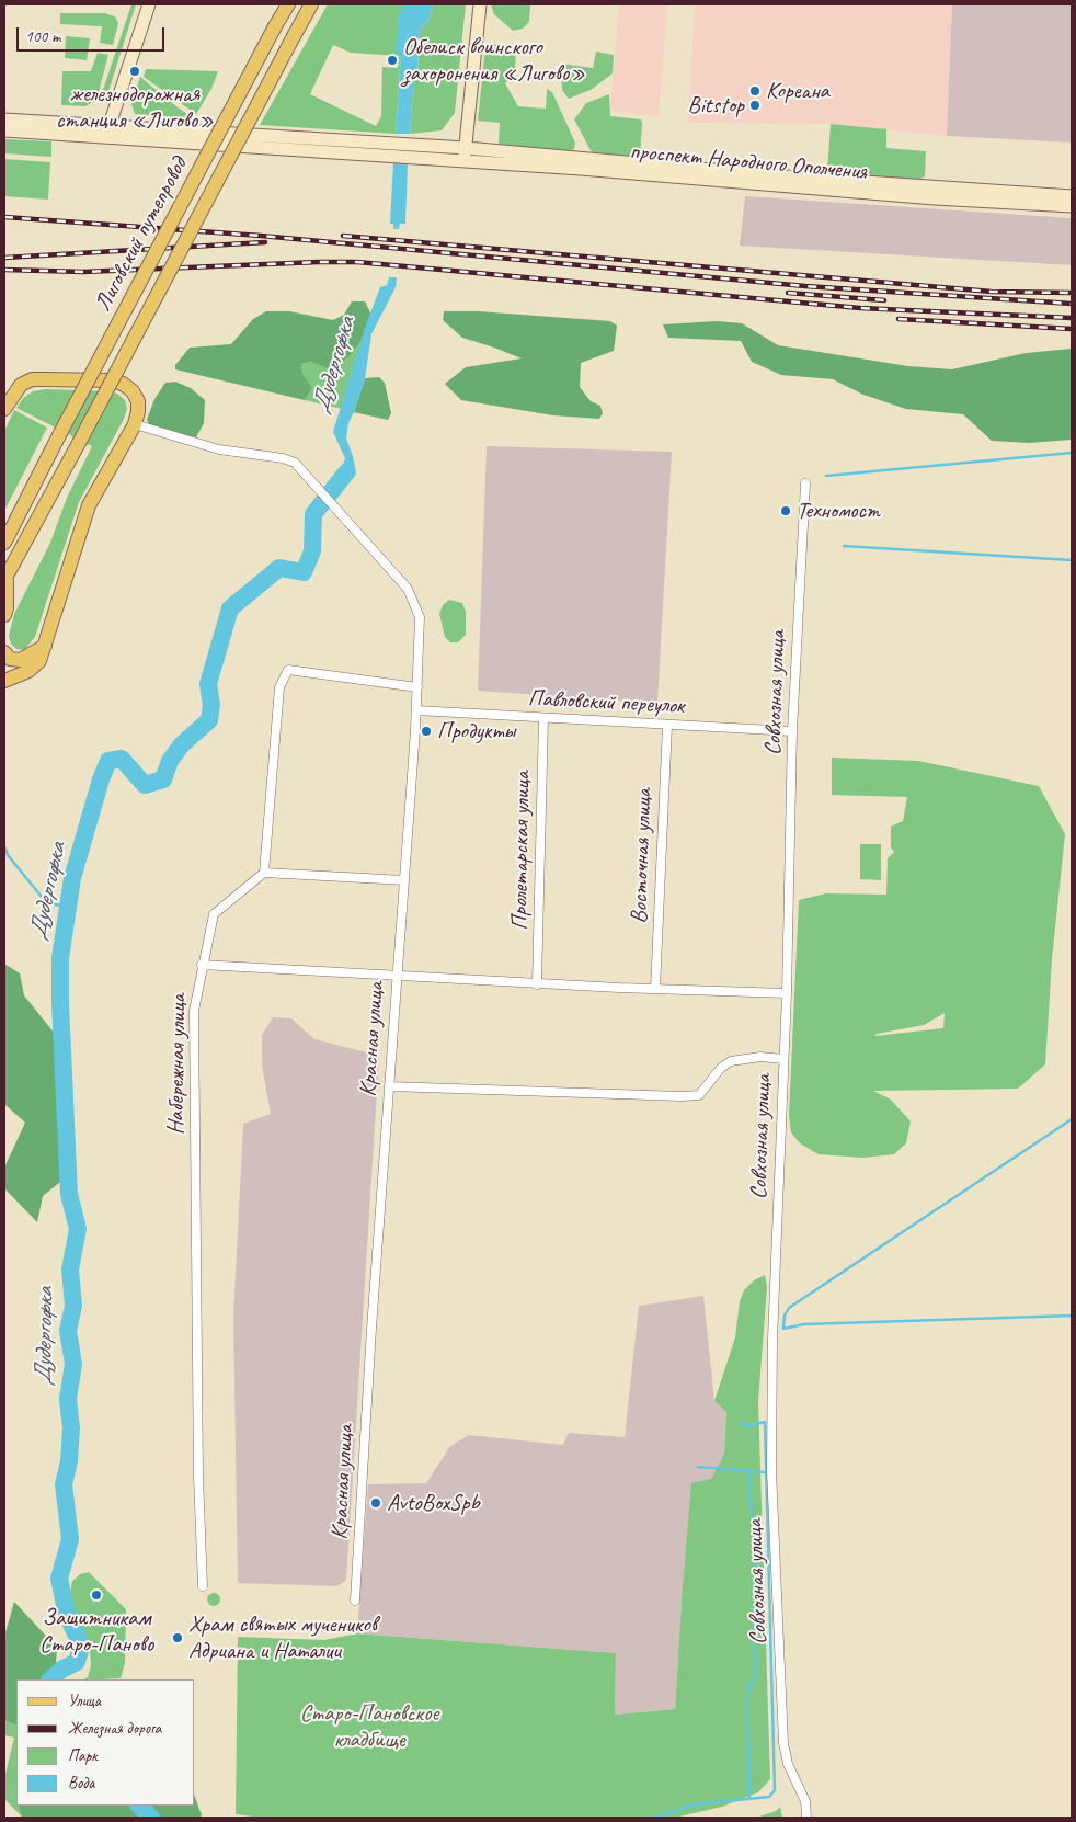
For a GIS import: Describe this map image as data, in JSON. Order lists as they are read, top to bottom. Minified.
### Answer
{"streets":{"main road":["проспект Народного Ополчения","Лиговский путепровод"],"street":["Совхозная улица","Павловский переулок","Пролетарская улица","Восточная улица","Красная улица","Набережная улица"]},"crossings":[["Совхозная улица","Павловский переулок"],["Павловский переулок","Пролетарская улица"],["Павловский переулок","Восточная улица"],["Павловский переулок","Красная улица"]],"water":["Дудергофка"],"parks":["Старо-Пановское кладбище"],"places":["Обелиск воинского захоронения «Лигово»","железнодорожная станция «Лигово»","Кореана","Bitstop","Техномост","Продукты","AvtoBoxSpb","Защитникам Старо-Паново","Храм святых мучеников Адриана и Наталии"],"legend":["Улица","Железная дорога","Парк","Вода"],"scale_bar":"100 m"}
